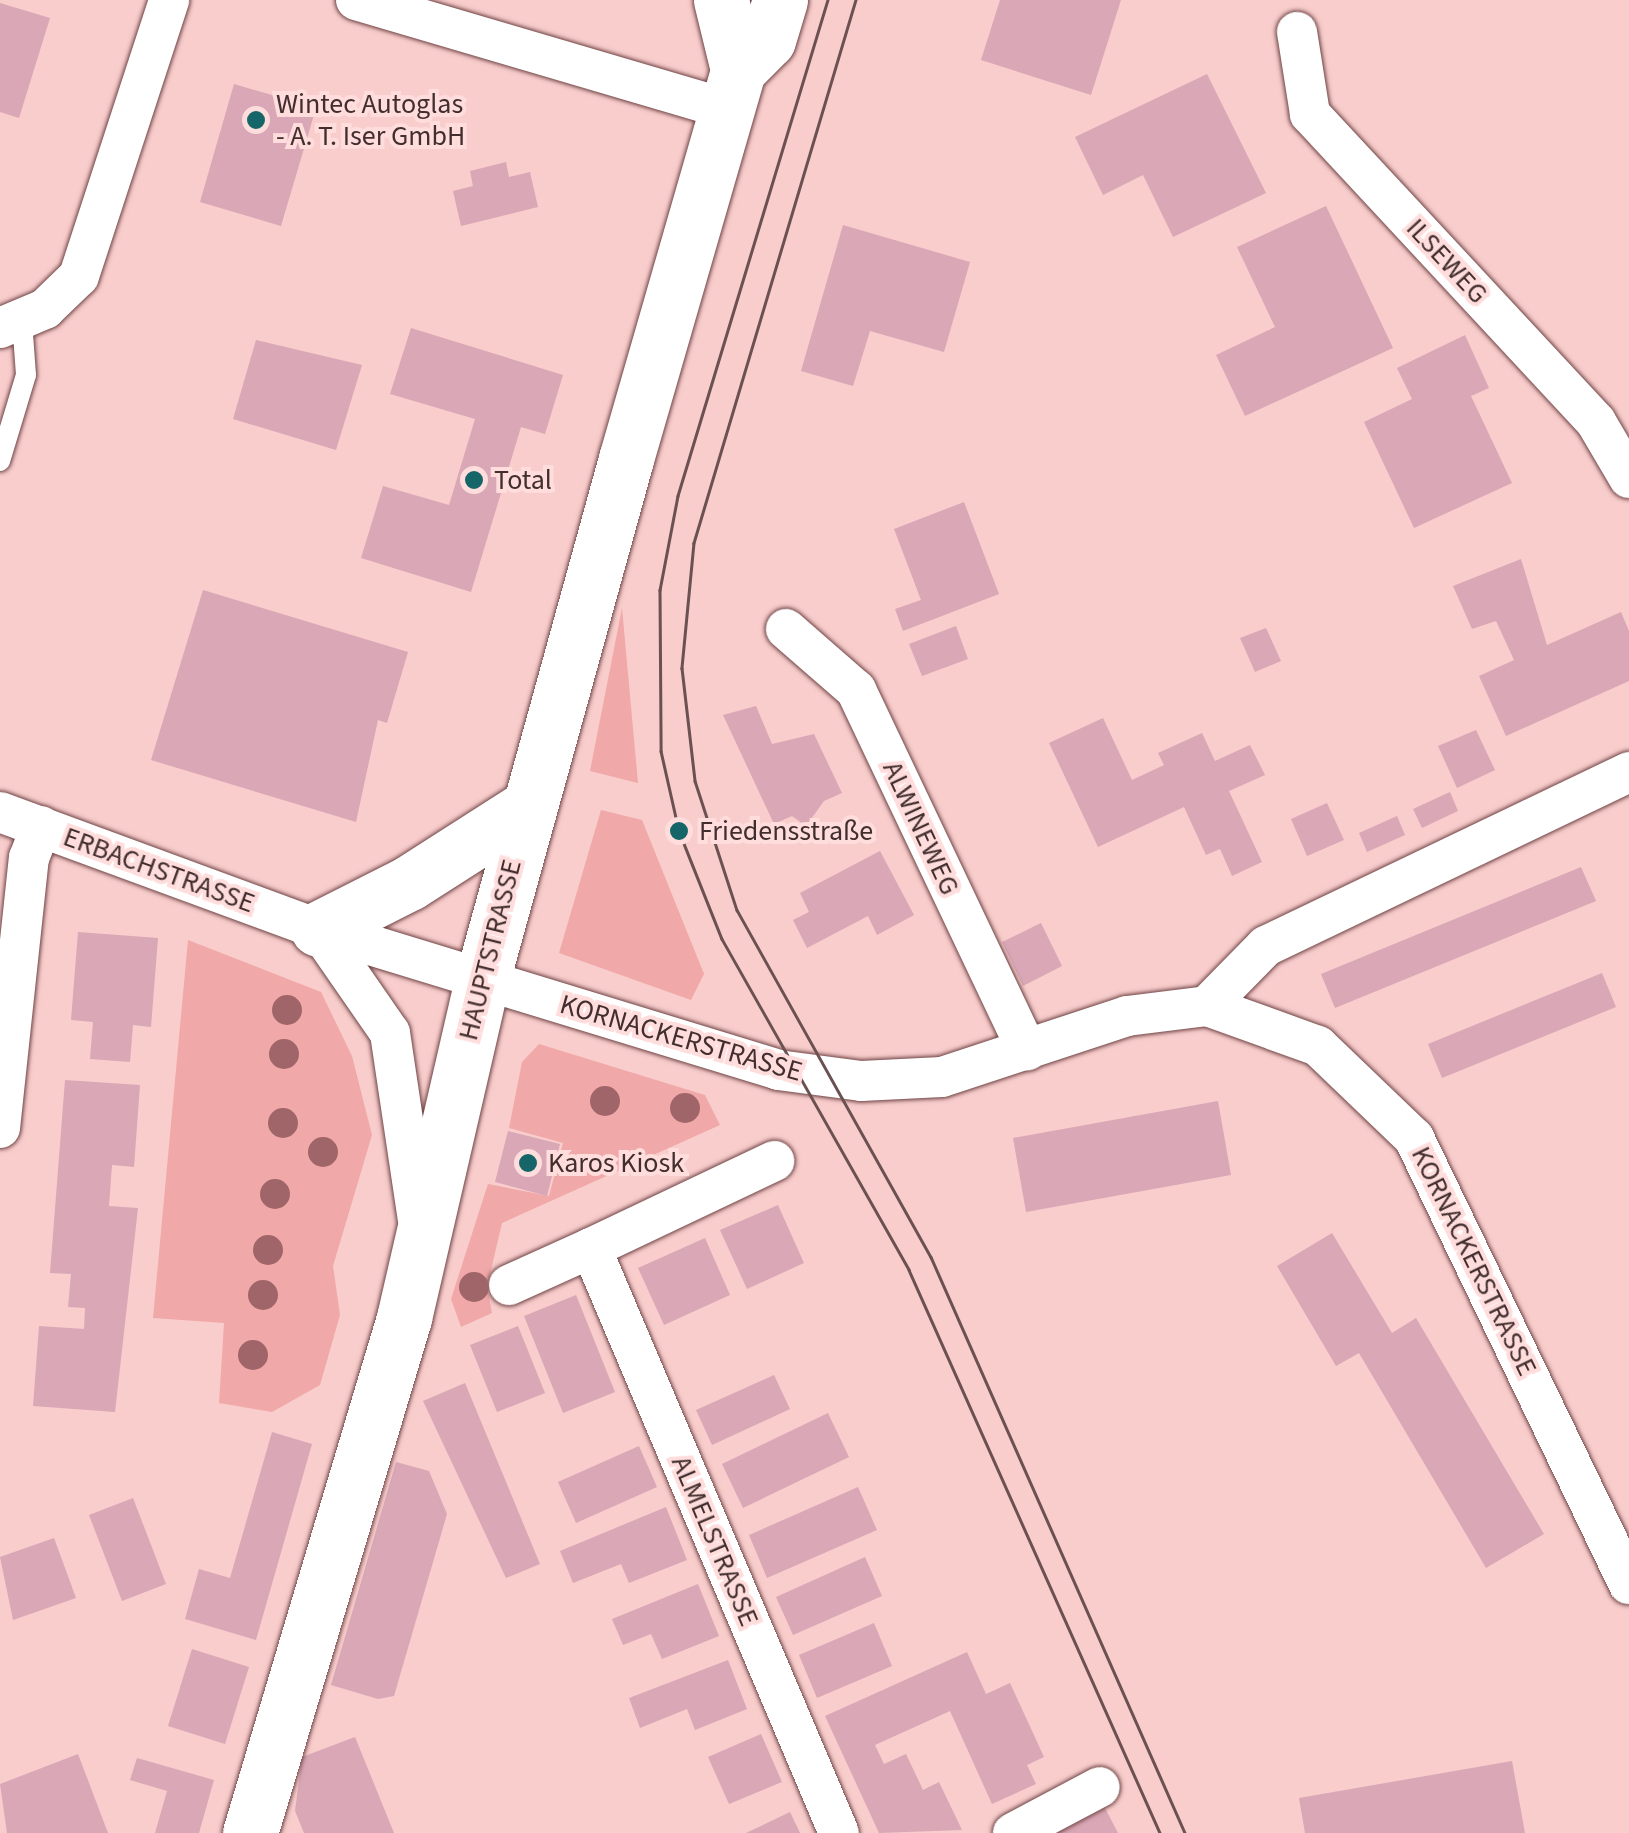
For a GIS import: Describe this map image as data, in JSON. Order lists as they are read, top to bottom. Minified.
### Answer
{"streets":{"main road":["HAUPTSTRASSE"],"street":["ILSEWEG","ALWINEWEG","ERBACHSTRASSE","KORNACKERSTRASSE","ALMELSTRASSE"]},"crossings":[["ALWINEWEG","KORNACKERSTRASSE"],["ERBACHSTRASSE","HAUPTSTRASSE"],["ERBACHSTRASSE","KORNACKERSTRASSE"],["HAUPTSTRASSE","KORNACKERSTRASSE"]],"places":["Wintec Autoglas - A. T. Iser GmbH","Total","Friedensstraße","Karos Kiosk"]}
